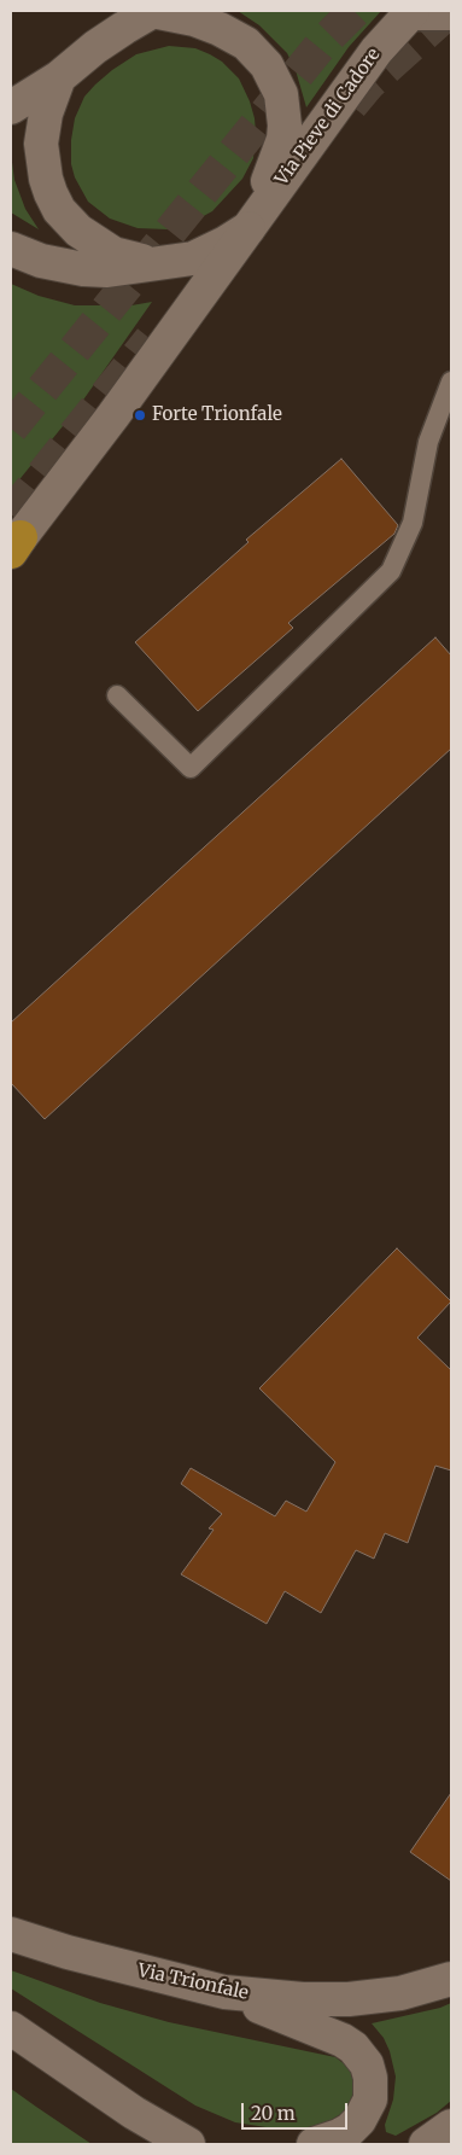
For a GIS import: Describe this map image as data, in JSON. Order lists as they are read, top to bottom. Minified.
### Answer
{"streets":{"main road":["Via Pieve di Cadore","Via Trionfale"]},"places":["Forte Trionfale"],"scale_bar":"20 m"}
